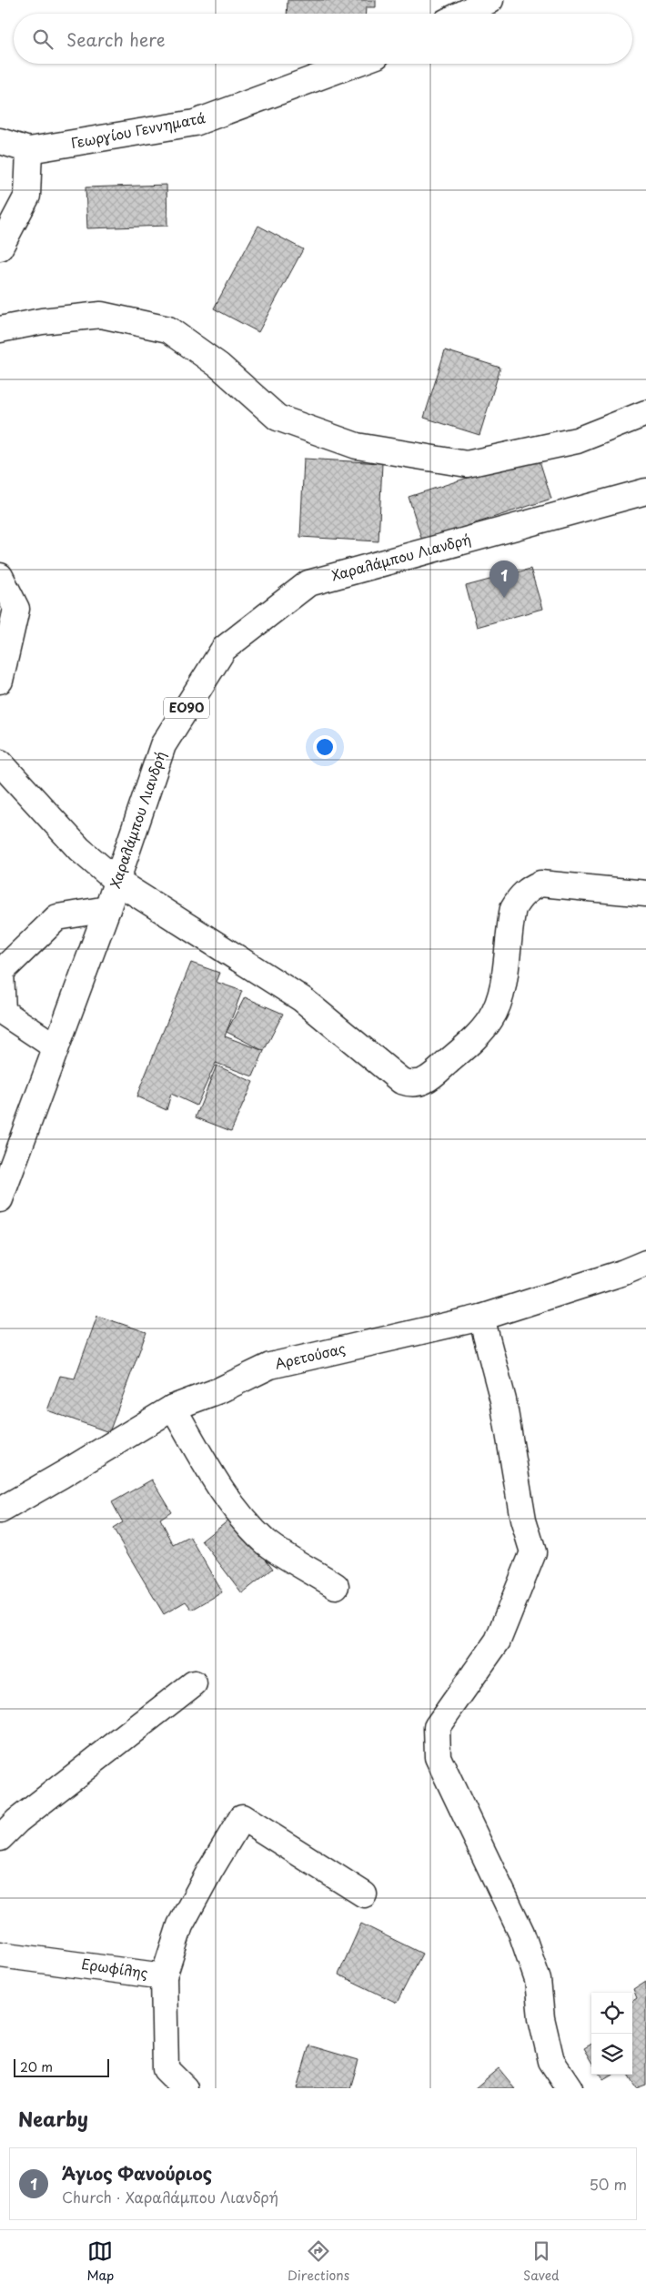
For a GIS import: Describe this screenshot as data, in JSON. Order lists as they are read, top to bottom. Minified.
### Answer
{"streets":{"street":["Γεωργίου Γεννηματά","Χαραλάμπου Λιανδρή","ΕΟ90","Αρετούσας","Ερωφίλης"]},"scale_bar":"20 m","page":{"search":"Search here","pins":"1","scale":"20 m","heading":"Nearby","list":[{"mark":"1","name":"Άγιος Φανούριος","note":"Church · Χαραλάμπου Λιανδρή","value":"50 m"}],"nav":["Map","Directions","Saved"]}}
